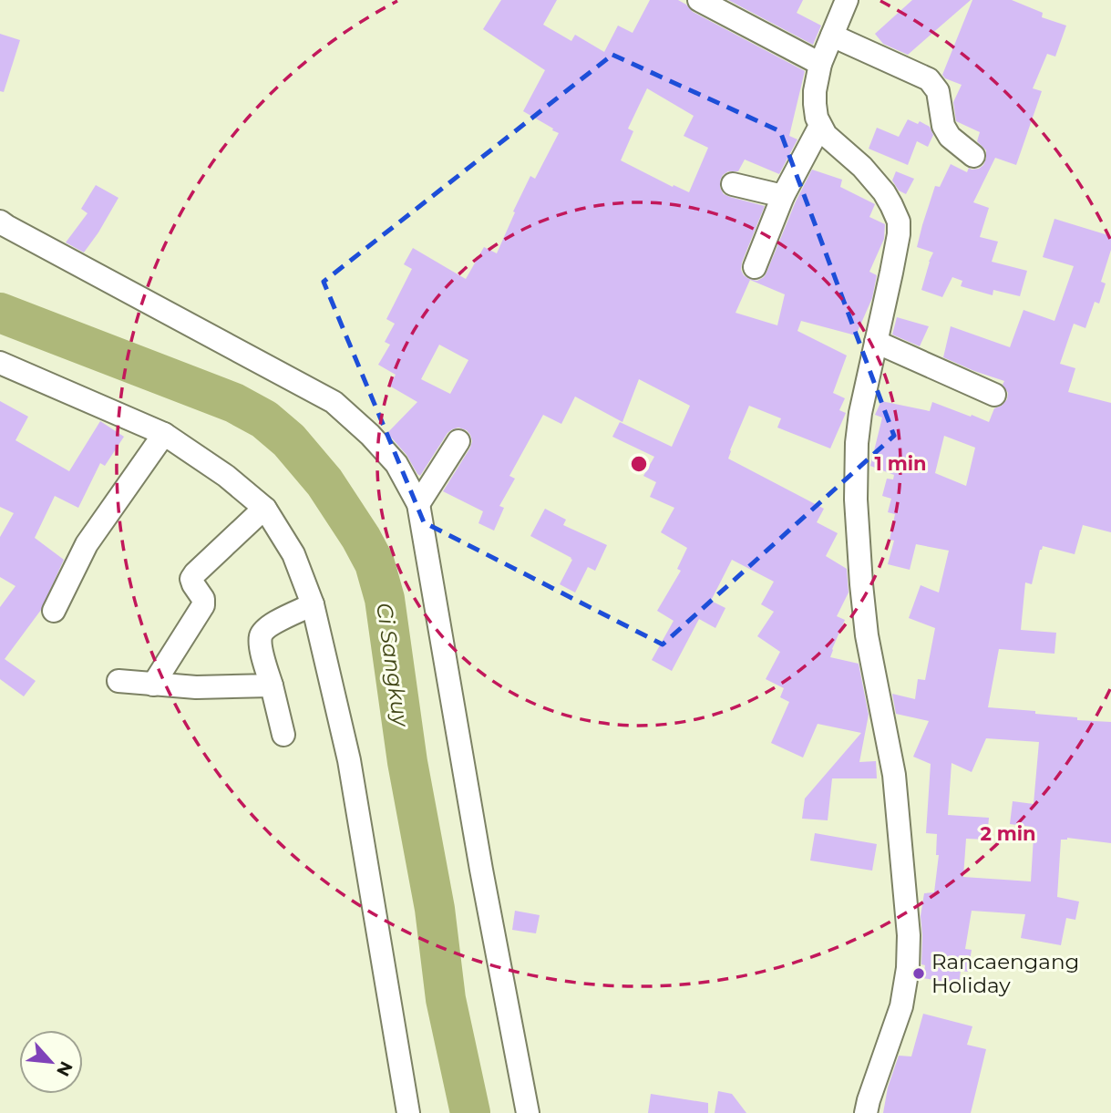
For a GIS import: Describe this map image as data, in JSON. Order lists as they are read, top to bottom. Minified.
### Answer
{"water":["Ci Sangkuy"],"places":["Rancaengang Holiday"],"north":"bottom right","rings":["1 min","2 min"]}
